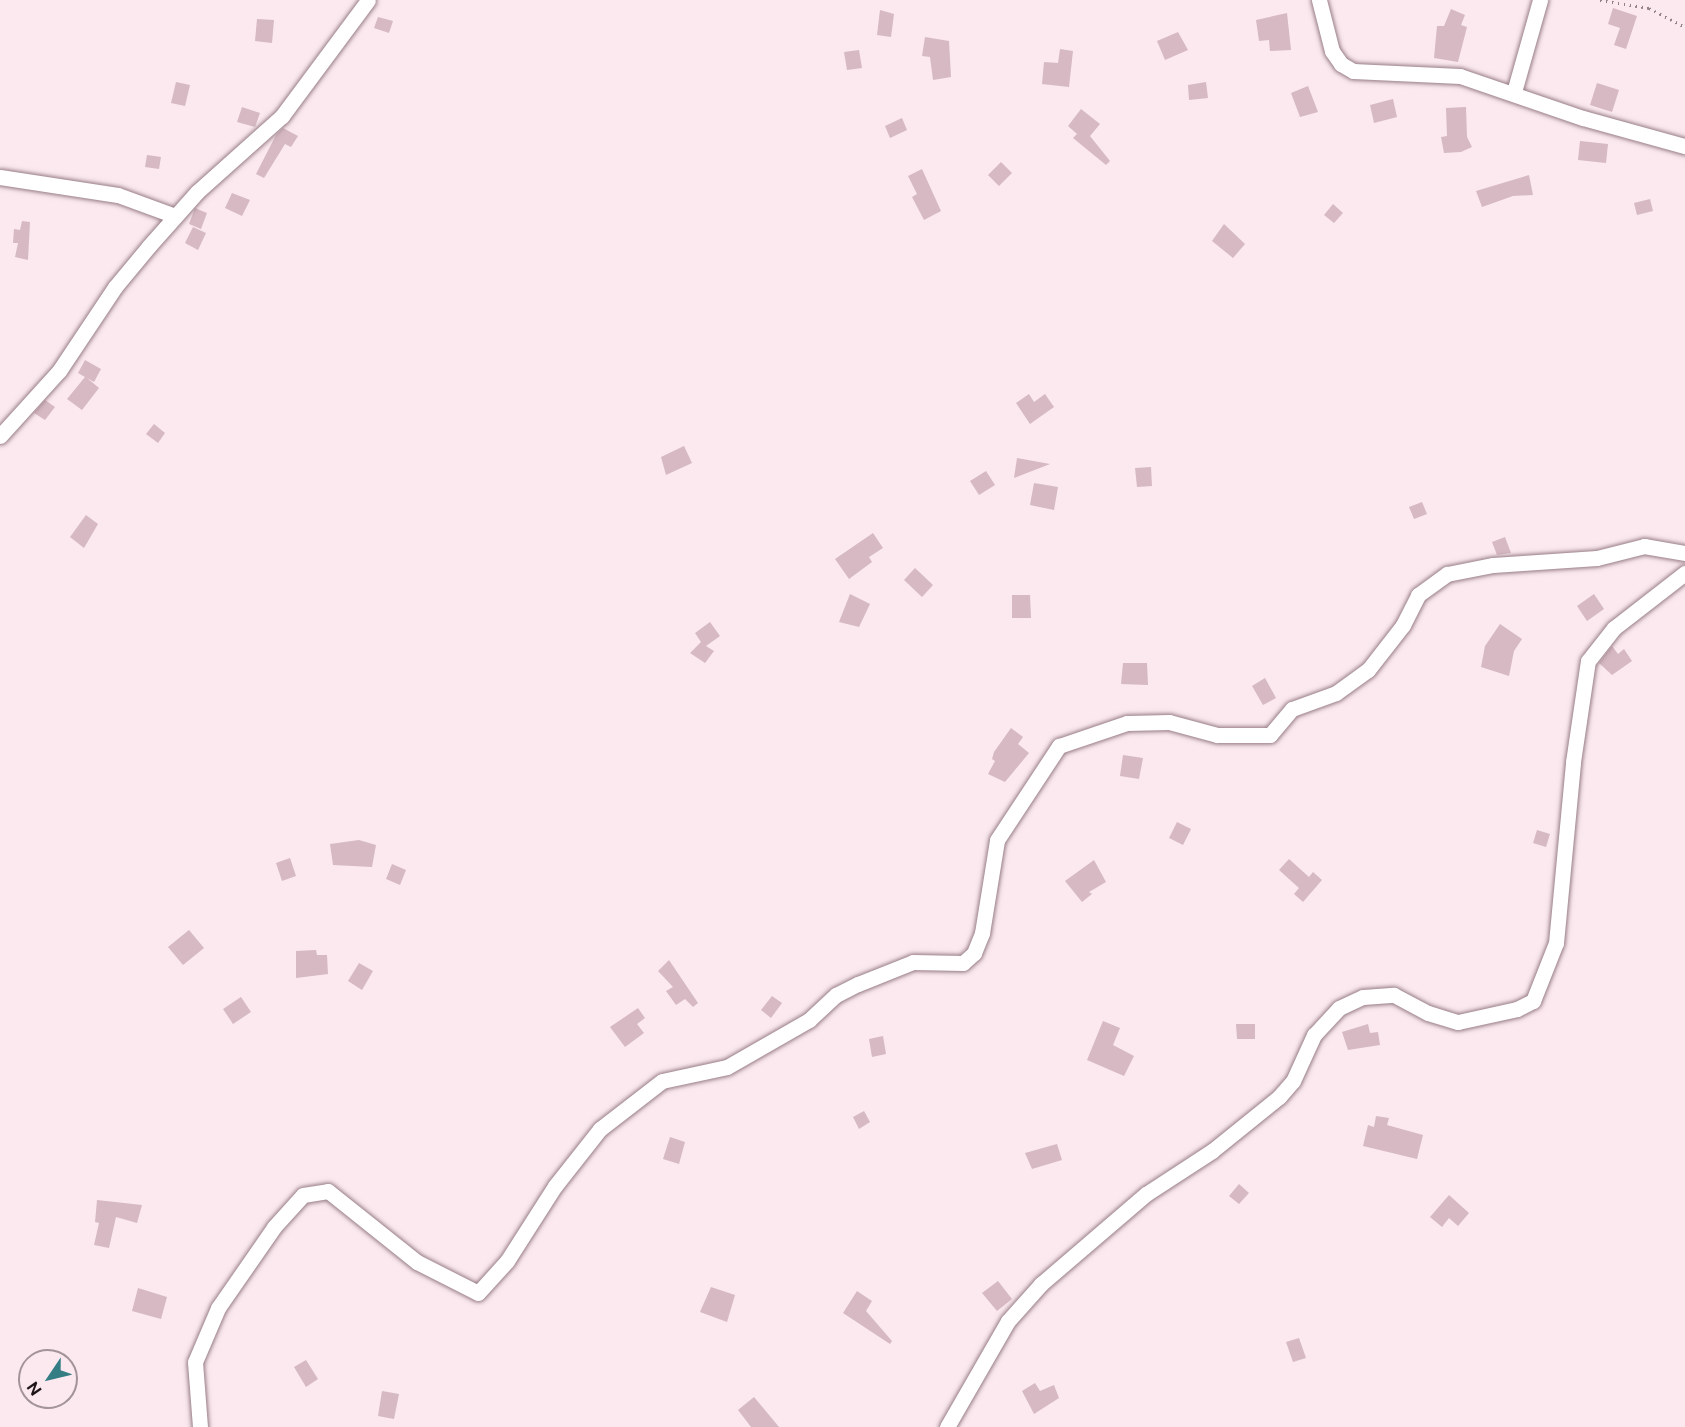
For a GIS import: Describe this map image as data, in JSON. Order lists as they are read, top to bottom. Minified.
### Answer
{"north":"bottom left"}
